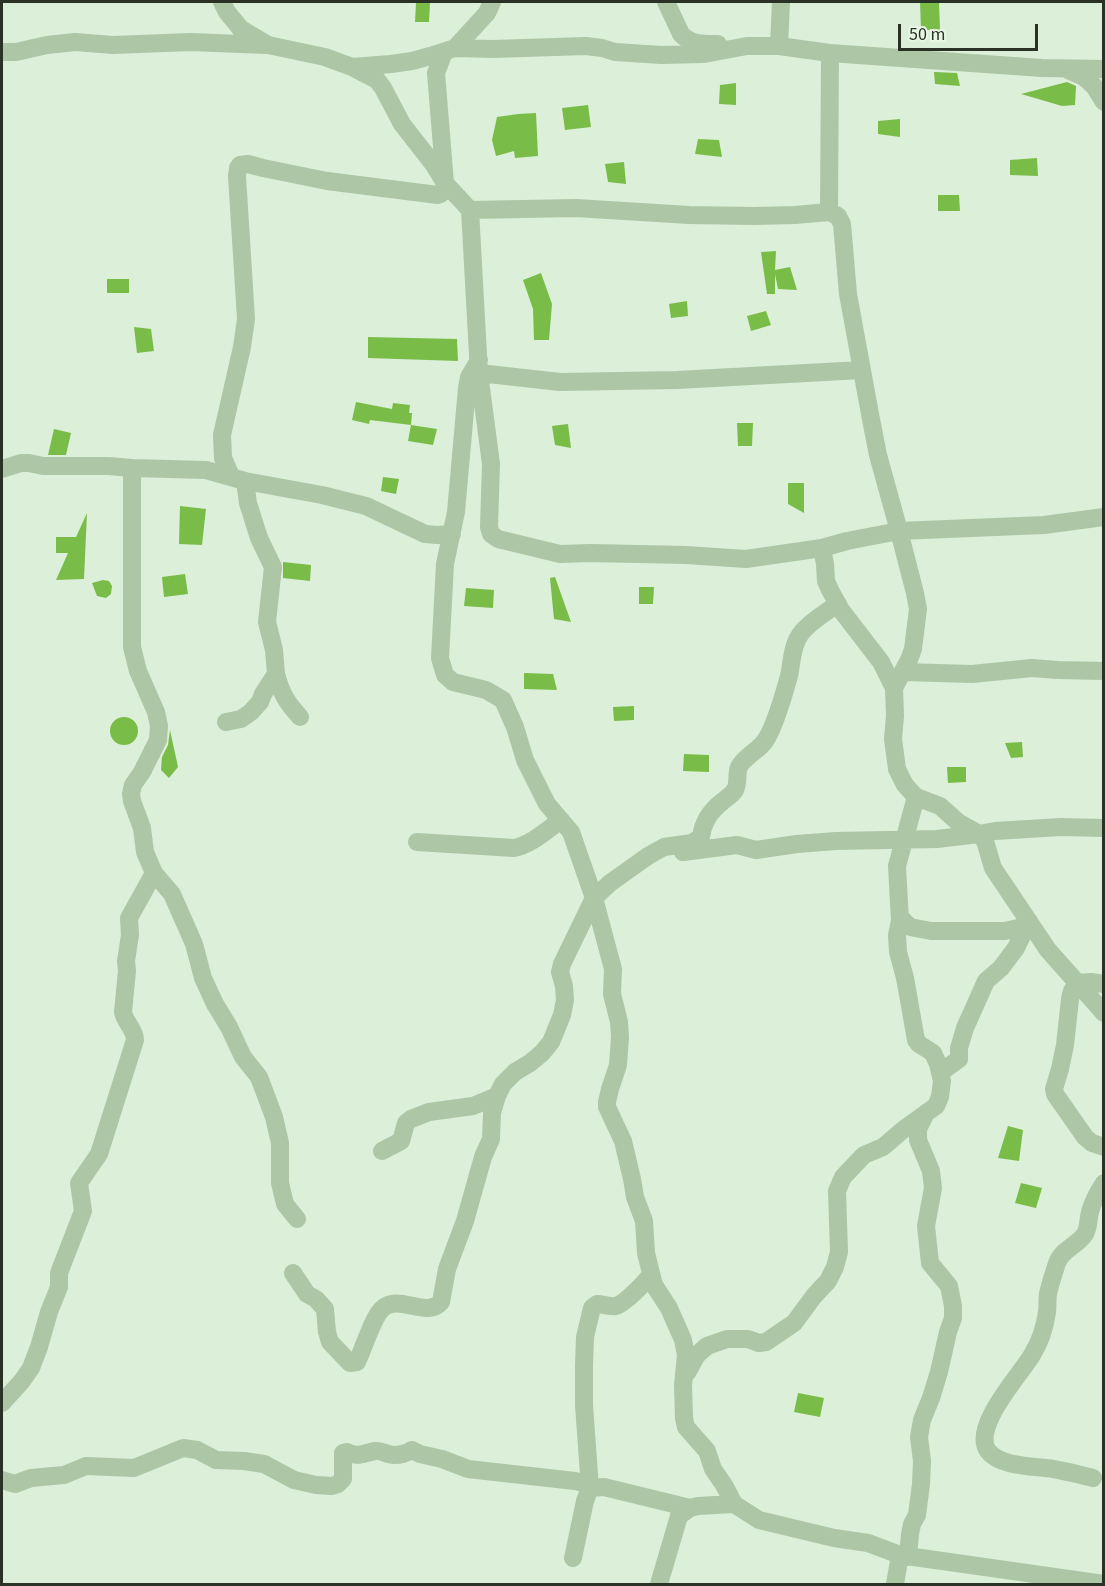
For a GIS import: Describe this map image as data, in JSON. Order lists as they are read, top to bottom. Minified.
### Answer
{"scale_bar":"50 m"}
